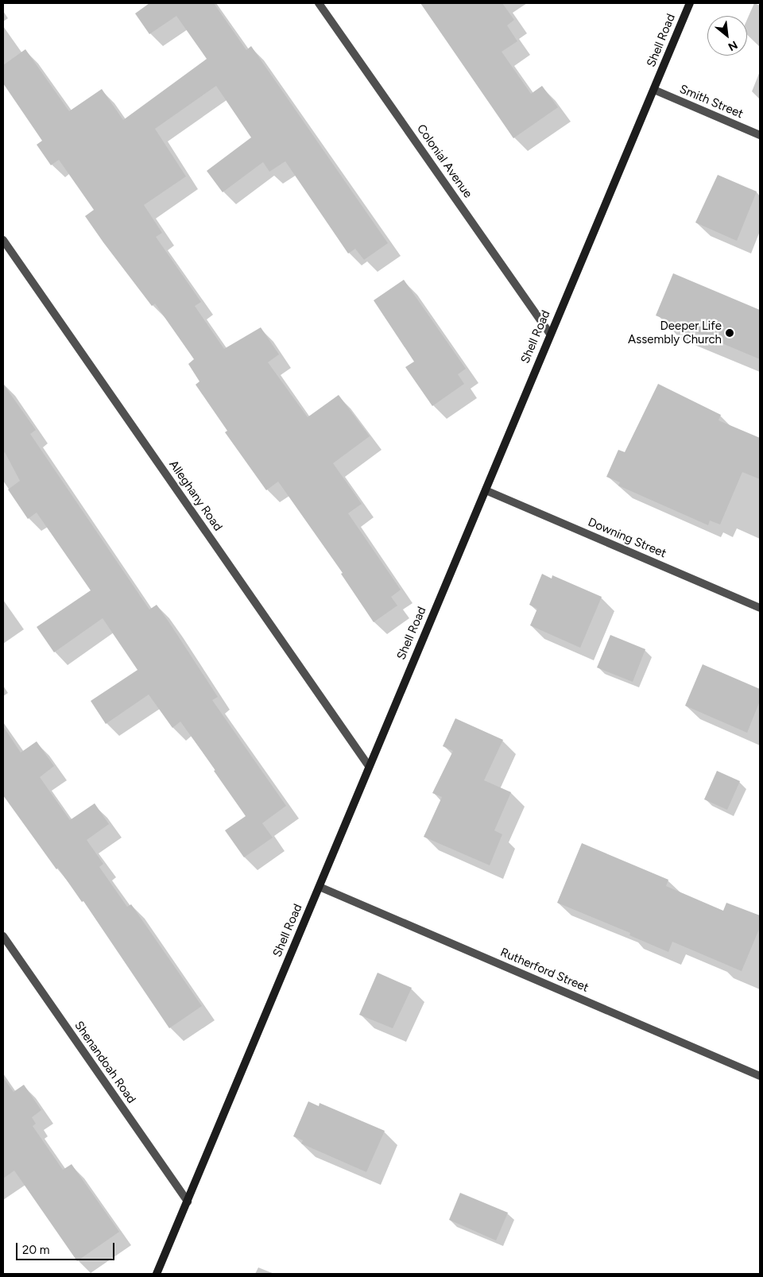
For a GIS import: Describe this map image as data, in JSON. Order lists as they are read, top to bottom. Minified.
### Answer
{"streets":{"street":["Shell Road","Smith Street","Colonial Avenue","Alleghany Road","Downing Street","Rutherford Street","Shenandoah Road"]},"crossings":[["Shell Road","Smith Street"],["Shell Road","Colonial Avenue"],["Shell Road","Alleghany Road"],["Shell Road","Downing Street"],["Shell Road","Rutherford Street"],["Shell Road","Shenandoah Road"]],"places":["Deeper Life Assembly Church"],"scale_bar":"20 m","north":"bottom right"}
